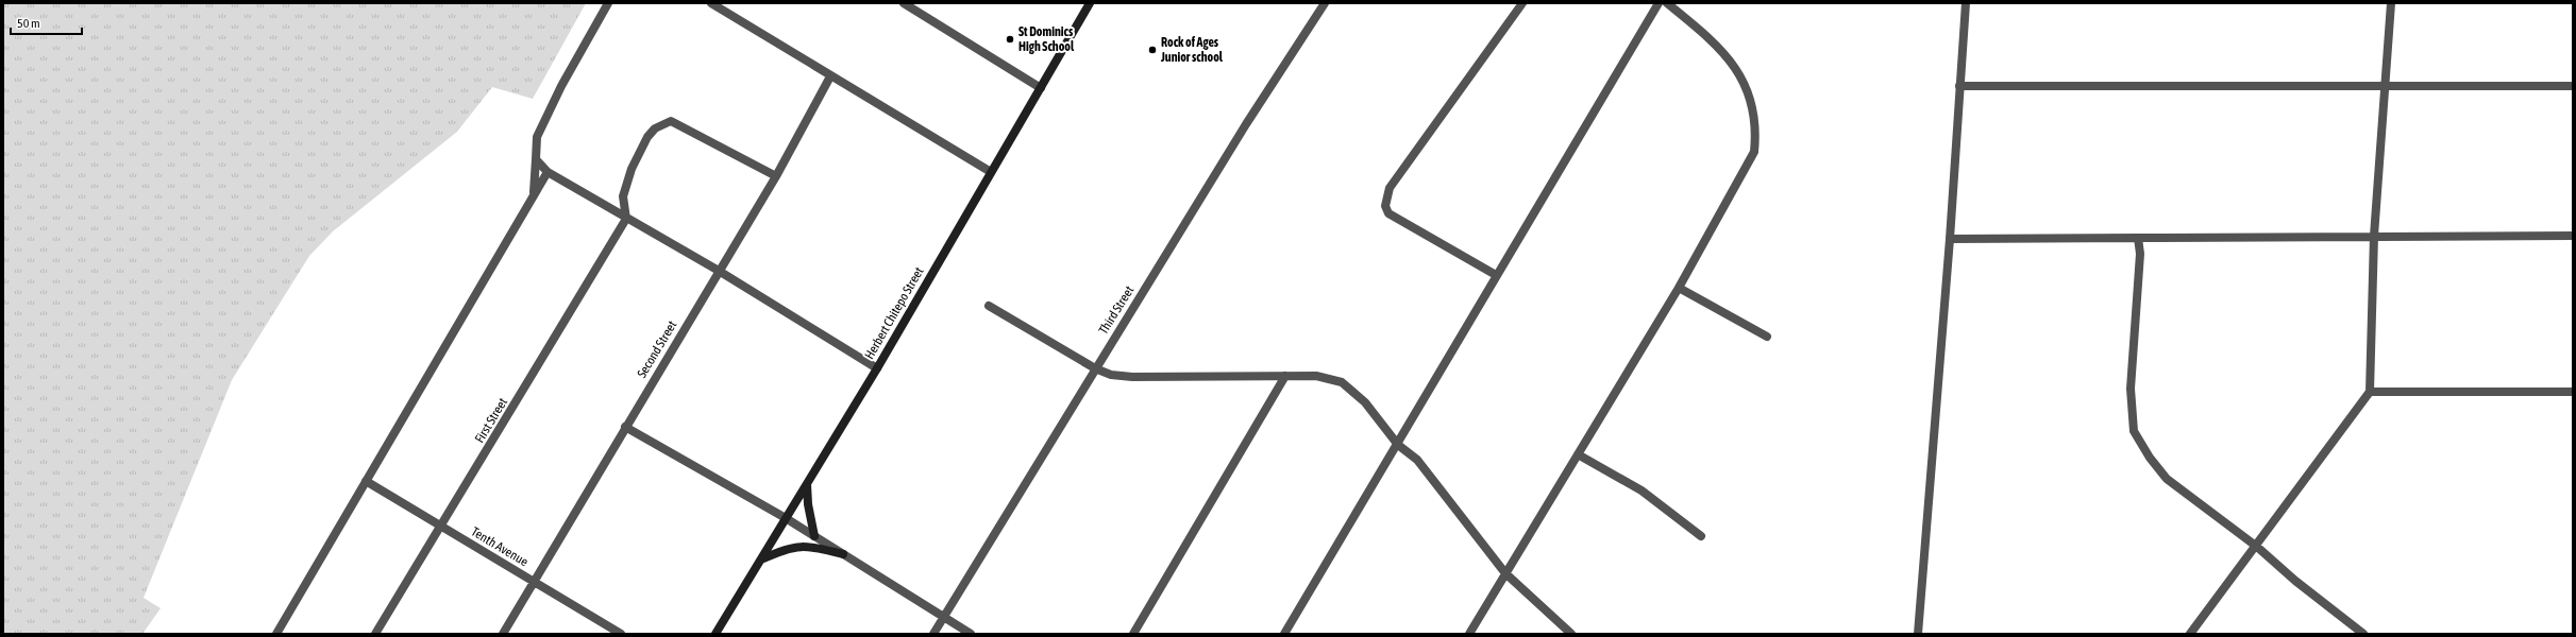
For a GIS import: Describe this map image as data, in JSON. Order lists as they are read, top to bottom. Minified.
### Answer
{"streets":{"main road":["Herbert Chitepo Street"],"street":["Third Street","Second Street","First Street","Tenth Avenue"]},"crossings":[["Second Street","Tenth Avenue"],["First Street","Tenth Avenue"]],"places":["St Dominics High School","Rock of Ages Junior school"],"scale_bar":"50 m"}
